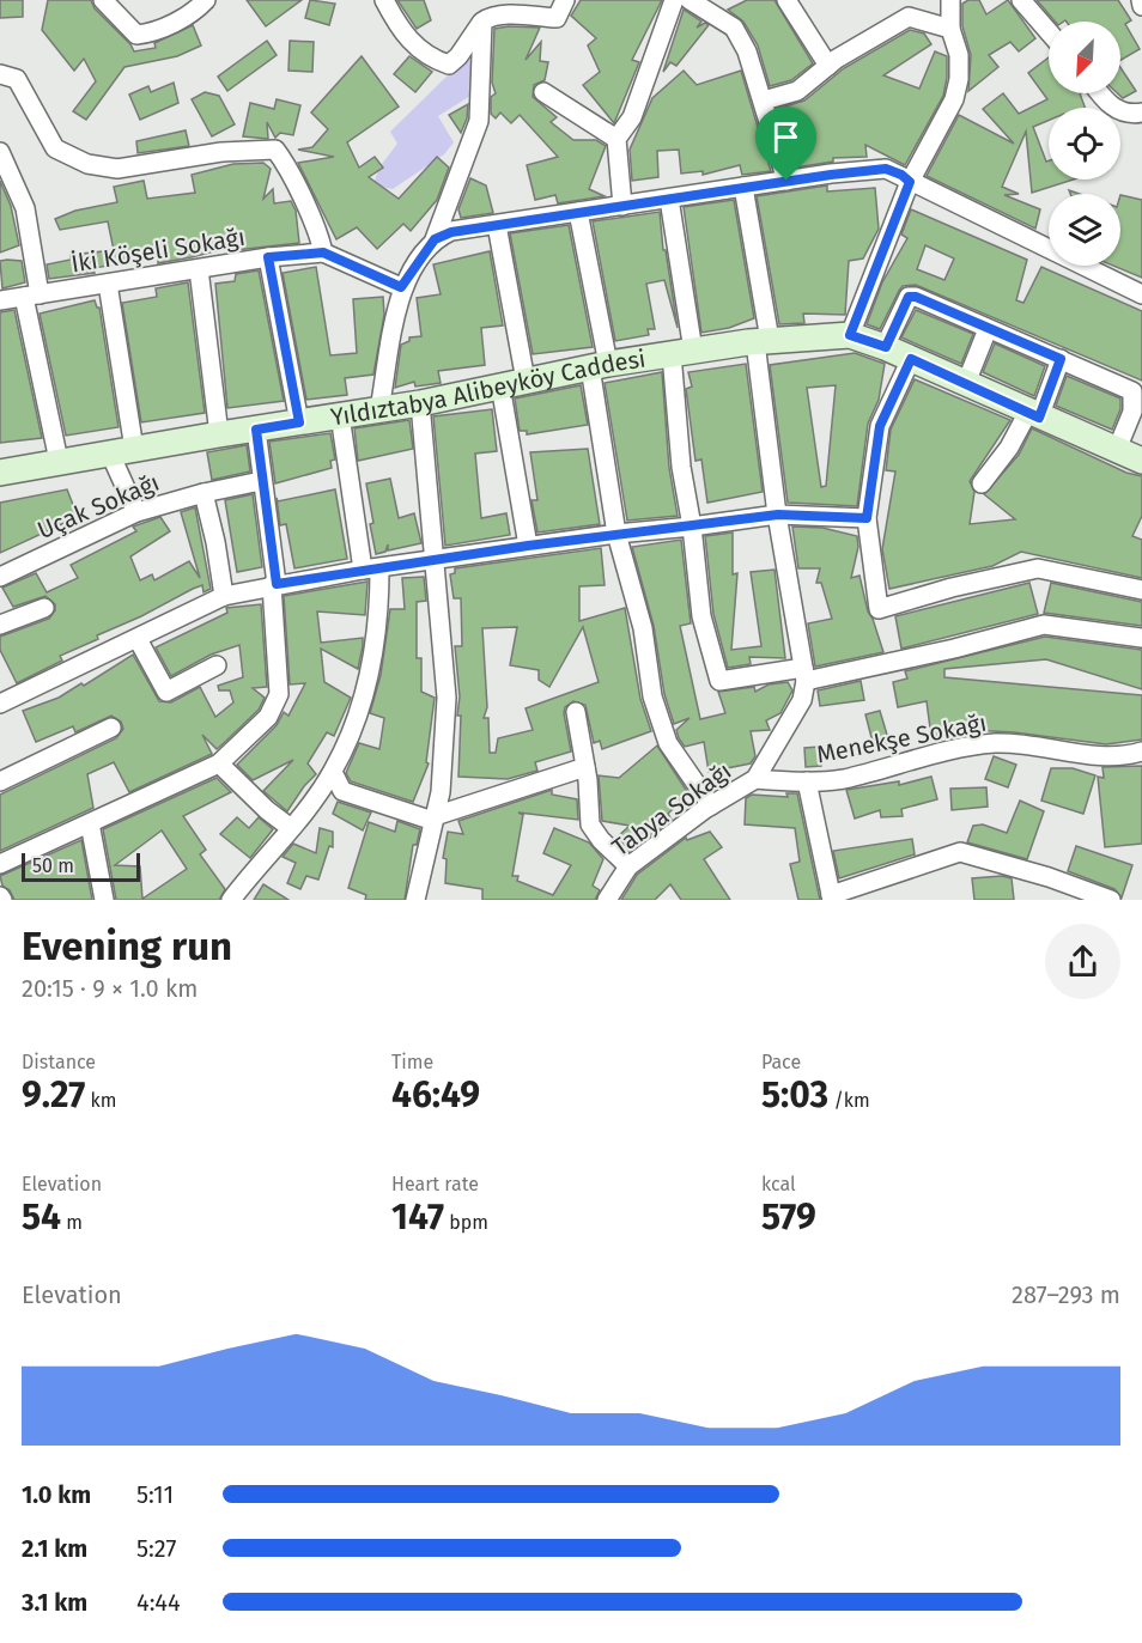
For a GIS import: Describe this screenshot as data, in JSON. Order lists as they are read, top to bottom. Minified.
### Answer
{"streets":{"main road":["Yıldıztabya Alibeyköy Caddesi"],"street":["İki Köşeli Sokağı","Uçak Sokağı","Menekşe Sokağı","Tabya Sokağı"]},"crossings":[["Yıldıztabya Alibeyköy Caddesi","Tabya Sokağı"],["Menekşe Sokağı","Tabya Sokağı"]],"scale_bar":"50 m","north":"bottom left","page":{"scale":"50 m","heading":["Evening run","20:15 · 9 × 1.0 km"],"stats":[["Distance","9.27 km"],["Time","46:49"],["Pace","5:03 /km"],["Elevation","54 m"],["Heart rate","147 bpm"],["kcal","579"]],"chart":["Elevation","287–293 m"],"list":[{"name":"1.0 km","note":"5:11"},{"name":"2.1 km","note":"5:27"},{"name":"3.1 km","note":"4:44"}]}}
